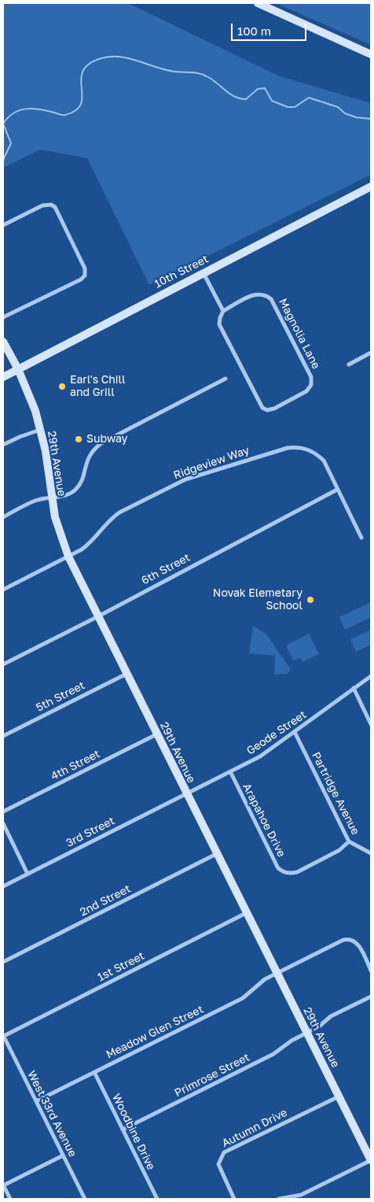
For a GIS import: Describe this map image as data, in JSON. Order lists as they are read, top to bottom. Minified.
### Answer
{"streets":{"street":["10th Street","Magnolia Lane","Ridgeview Way","29th Avenue","6th Street","5th Street","Geode Street","4th Street","Partridge Avenue","Arapahoe Drive","3rd Street","2nd Street","1st Street","Meadow Glen Street","Primrose Street","West 33rd Avenue","Autumn Drive","Woodbine Drive"]},"crossings":[["10th Street","Magnolia Lane"],["10th Street","29th Avenue"],["Ridgeview Way","29th Avenue"],["Ridgeview Way","6th Street"],["29th Avenue","6th Street"],["29th Avenue","5th Street"],["29th Avenue","Geode Street"],["29th Avenue","4th Street"],["29th Avenue","3rd Street"],["29th Avenue","2nd Street"],["29th Avenue","1st Street"],["29th Avenue","Meadow Glen Street"],["29th Avenue","Primrose Street"],["29th Avenue","Autumn Drive"],["Geode Street","Partridge Avenue"],["Geode Street","Arapahoe Drive"],["Geode Street","3rd Street"],["Partridge Avenue","Arapahoe Drive"],["1st Street","West 33rd Avenue"],["Meadow Glen Street","West 33rd Avenue"],["Meadow Glen Street","Woodbine Drive"],["Primrose Street","Woodbine Drive"]],"places":["Earl's Chill and Grill","Subway","Novak Elemetary School"],"scale_bar":"100 m"}
